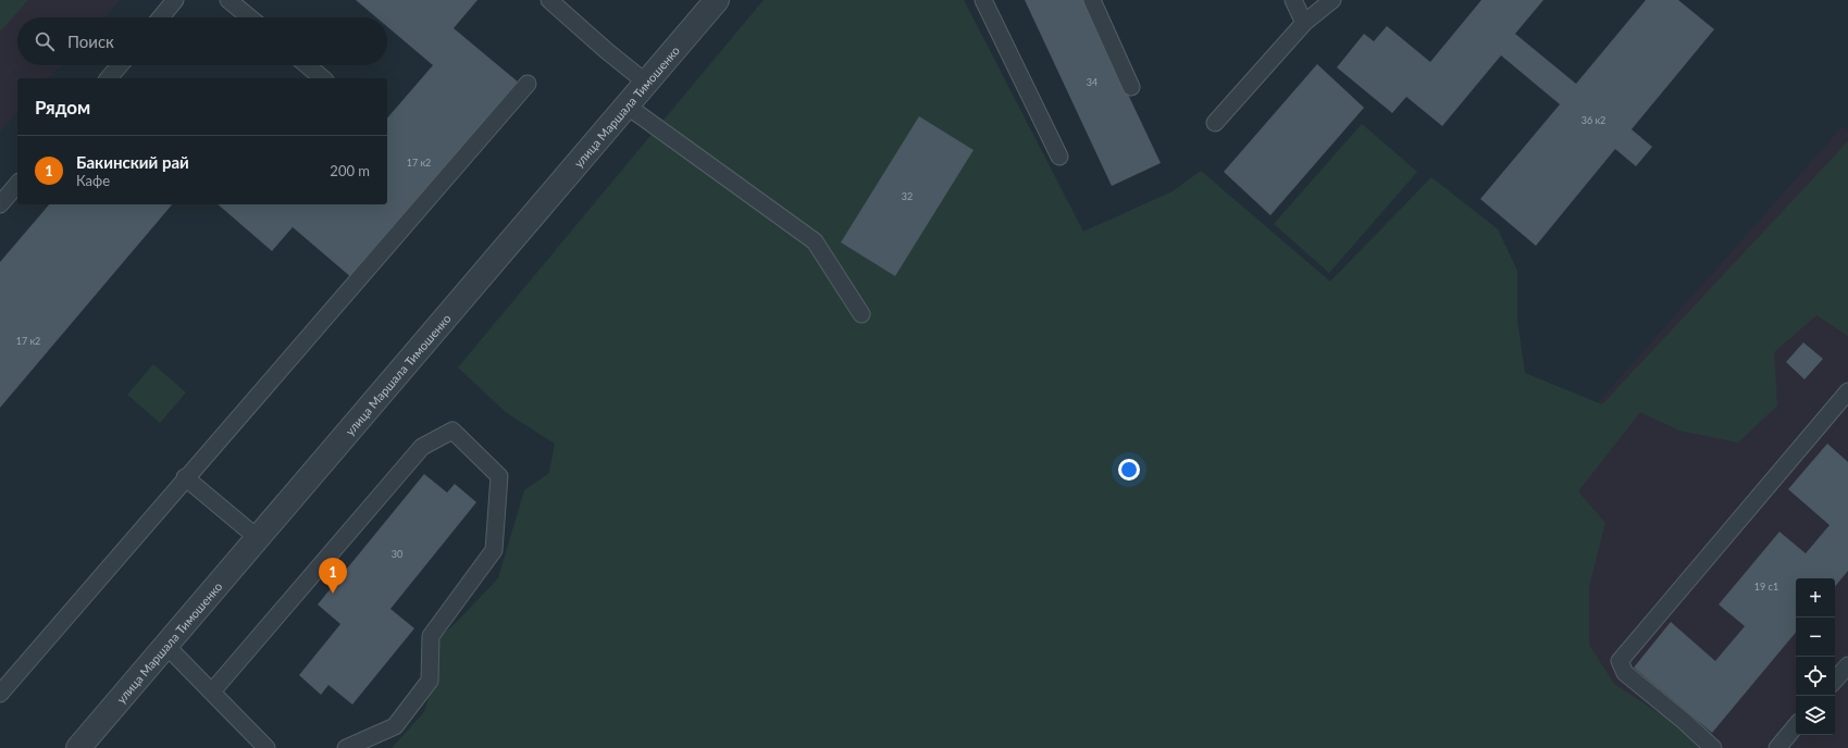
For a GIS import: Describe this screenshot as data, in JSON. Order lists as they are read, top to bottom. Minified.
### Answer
{"streets":{"street":["улица Маршала Тимошенко"]},"house_numbers":["34","36 к2","17 к2","32","17 к2","30","19 с1"],"page":{"search":"Поиск","heading":"Рядом","list":[{"mark":"1","name":"Бакинский рай","note":"Кафе","value":"200 m"}],"pins":"1","map_buttons":["+","−"]}}
